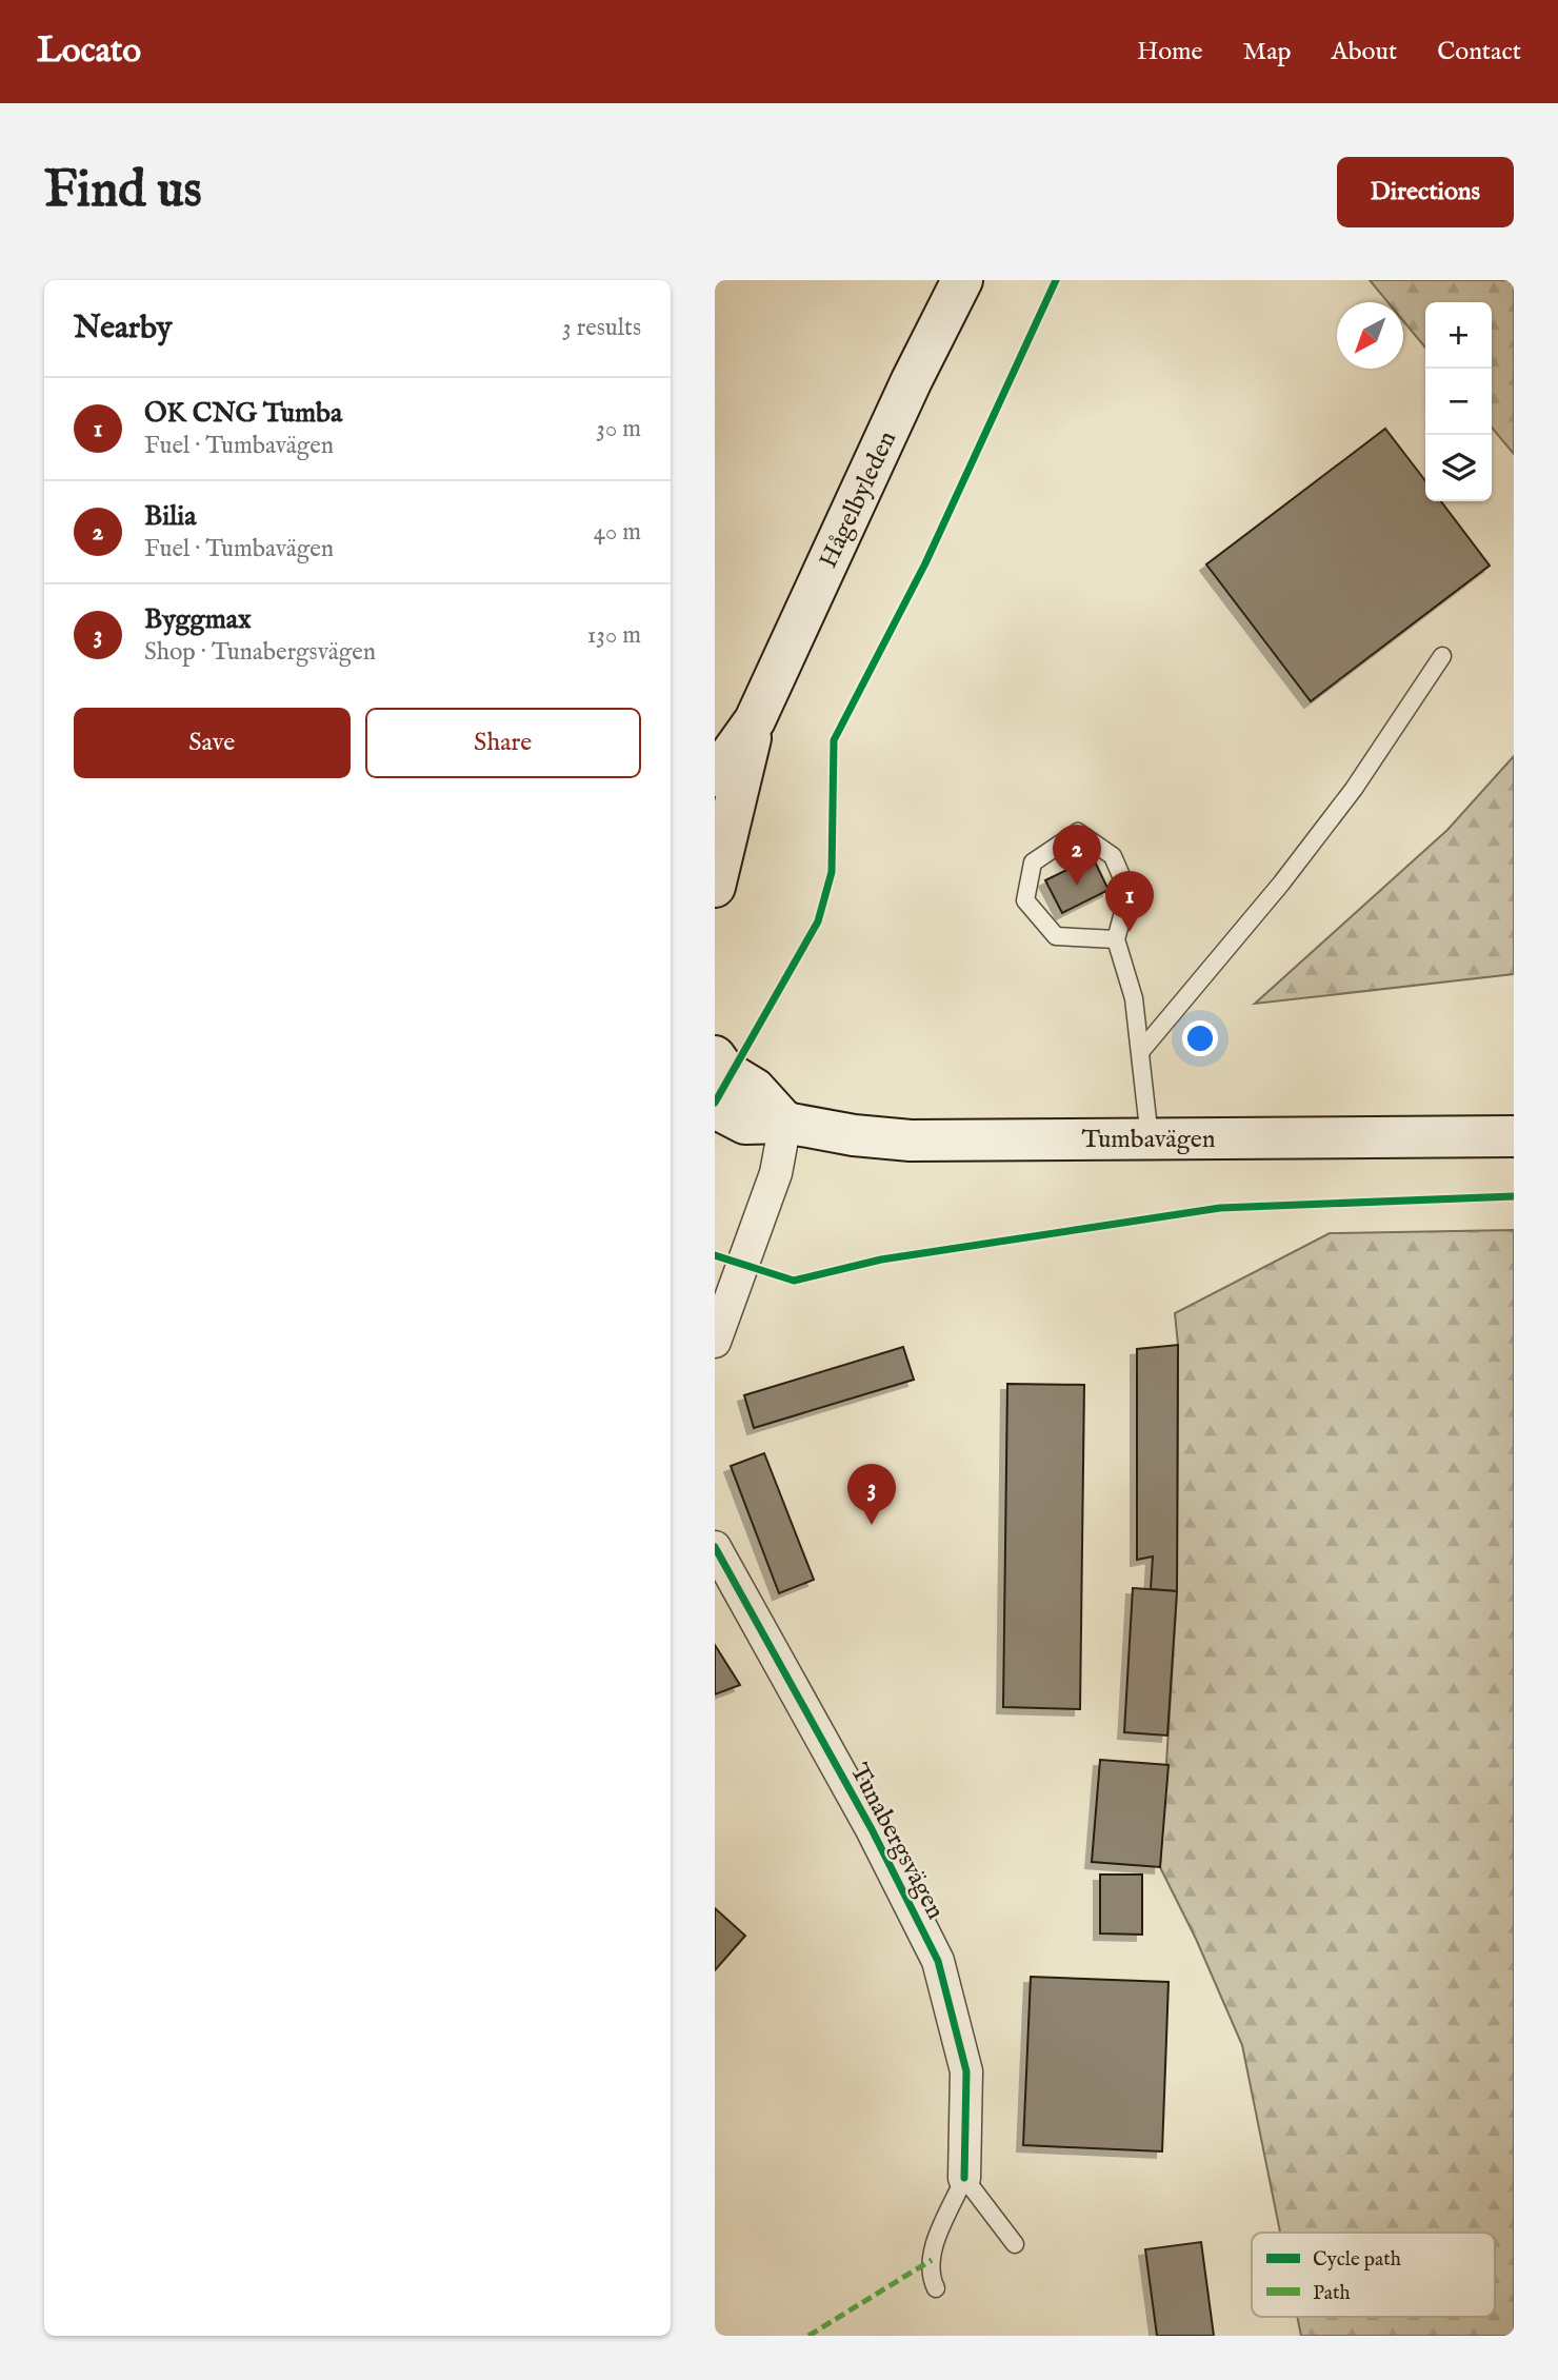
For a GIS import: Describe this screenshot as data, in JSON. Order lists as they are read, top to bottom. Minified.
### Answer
{"streets":{"main road":["Hågelbyleden","Tumbavägen"],"street":["Tunabergsvägen"]},"legend":["Cycle path","Path"],"north":"bottom left","page":{"header":"Locato","nav":["Home","Map","About","Contact"],"buttons":["Directions",["Save","Share"]],"title":"Find us","heading":["Nearby","3 results"],"map_buttons":["+","−"],"list":[{"mark":"1","name":"OK CNG Tumba","note":"Fuel · Tumbavägen","value":"30 m"},{"mark":"2","name":"Bilia","note":"Fuel · Tumbavägen","value":"40 m"},{"mark":"3","name":"Byggmax","note":"Shop · Tunabergsvägen","value":"130 m"}],"pins":["2","1","3"]}}
